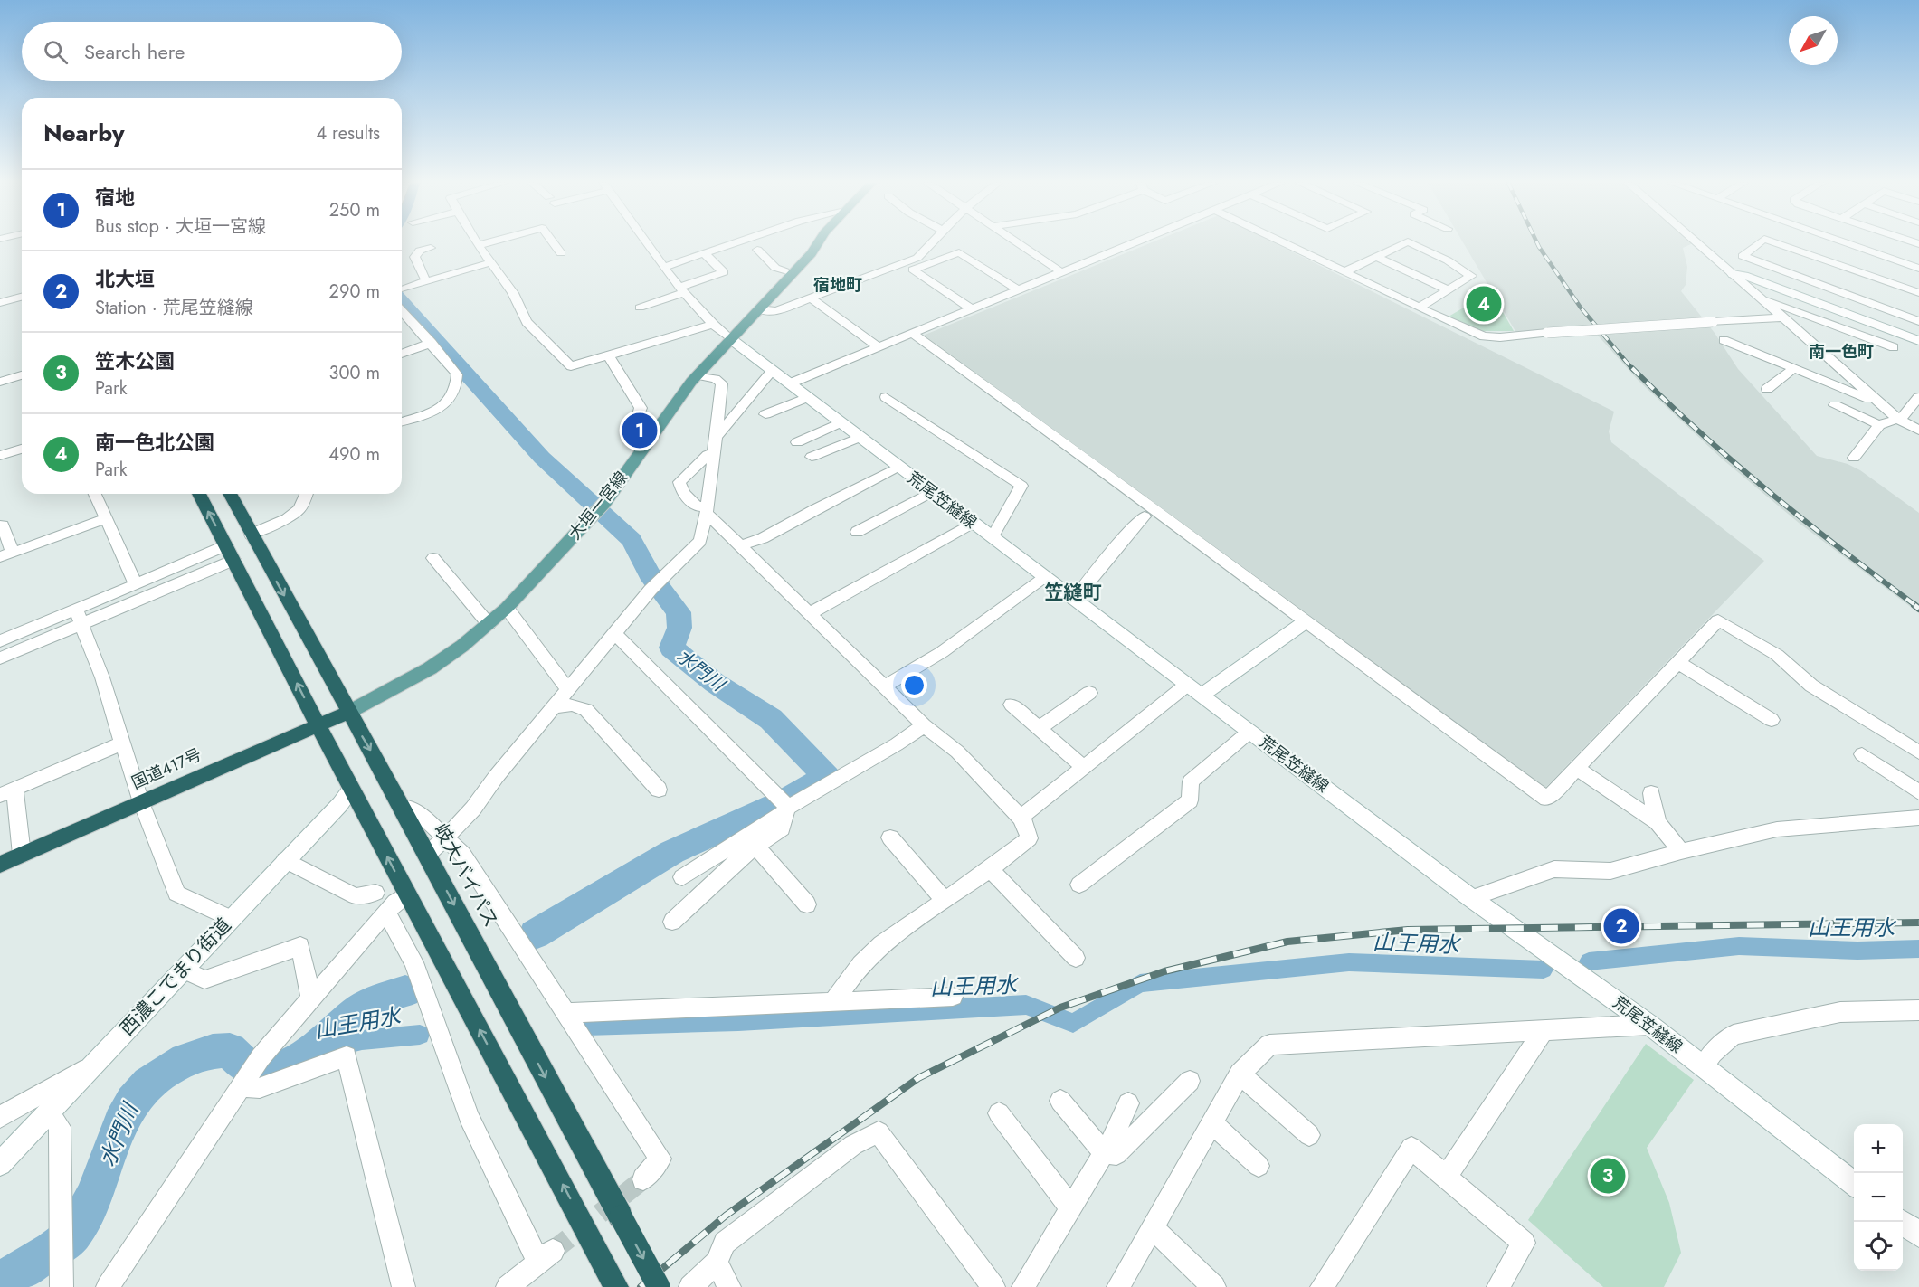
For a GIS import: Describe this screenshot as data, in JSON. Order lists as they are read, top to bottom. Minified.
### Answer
{"streets":{"highway":["国道417号","岐大バイパス"],"main road":["荒尾笠縫線","大垣一宮線","西濃こでまり街道"]},"crossings":[["荒尾笠縫線","大垣一宮線"],["大垣一宮線","国道417号"],["大垣一宮線","岐大バイパス"],["国道417号","岐大バイパス"]],"districts":["宿地町","南一色町","笠縫町"],"water":["水門川","山王用水"],"north":"bottom left","page":{"search":"Search here","heading":["Nearby","4 results"],"list":[{"mark":"1","name":"宿地","note":"Bus stop · 大垣一宮線","value":"250 m"},{"mark":"2","name":"北大垣","note":"Station · 荒尾笠縫線","value":"290 m"},{"mark":"3","name":"笠木公園","note":"Park","value":"300 m"},{"mark":"4","name":"南一色北公園","note":"Park","value":"490 m"}],"pins":["4","1","2","3"],"map_buttons":["+","−"]}}
